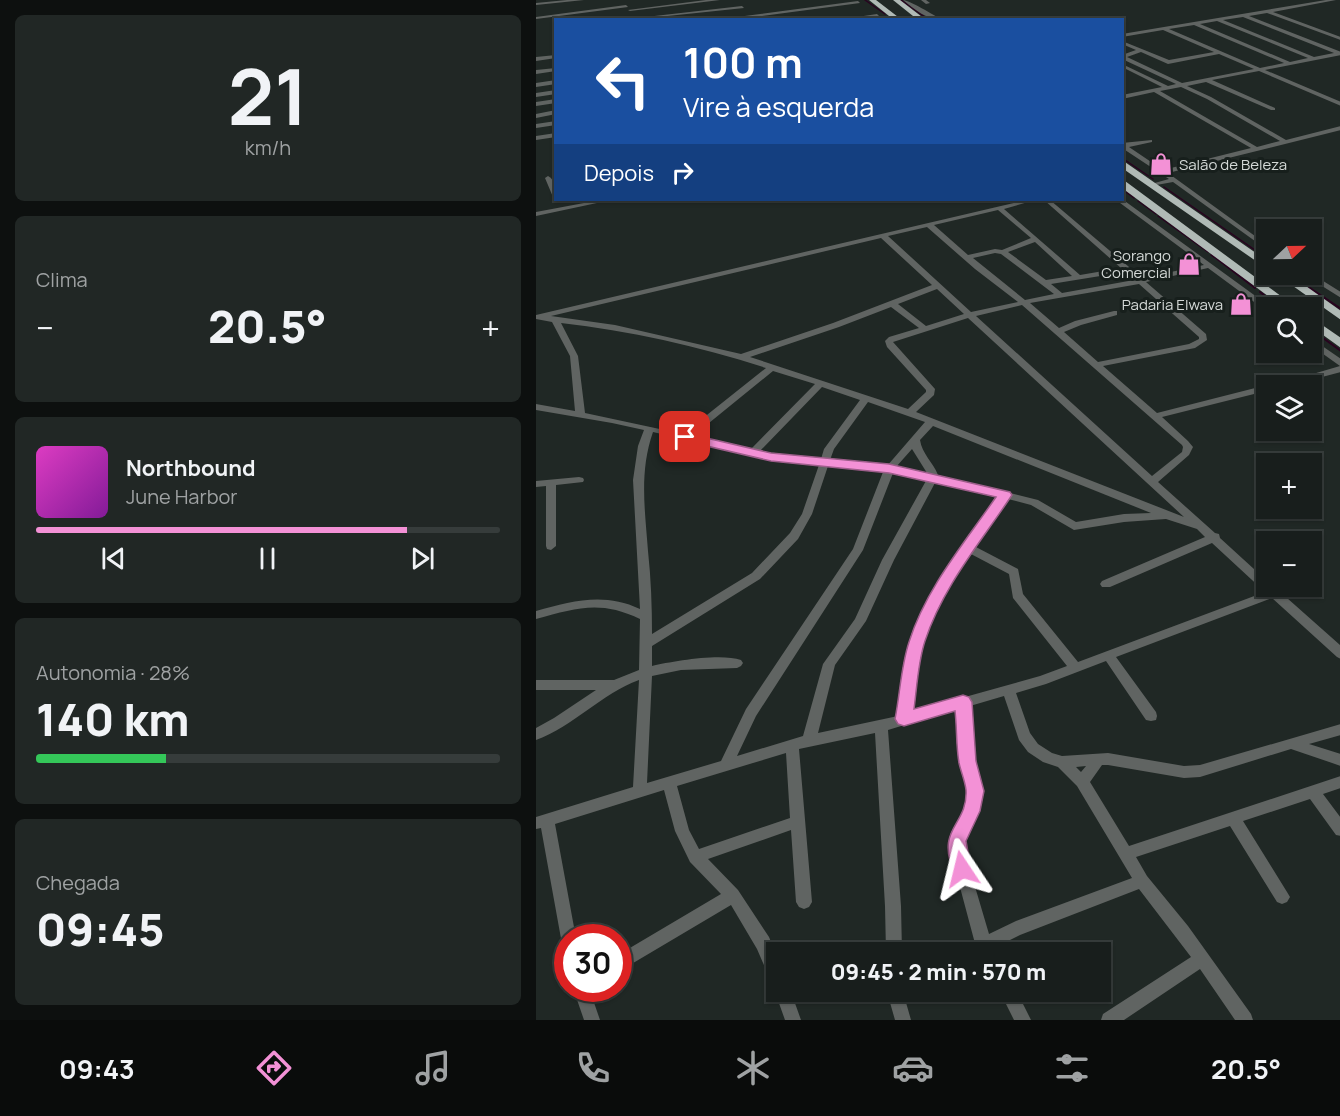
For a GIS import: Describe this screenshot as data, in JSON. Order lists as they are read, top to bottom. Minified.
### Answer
{"places":{"shop":["Salão de Beleza","Sorango Comercial","Padaria Elwava"]},"north":"right","page":{"tile":[["21","km/h"],"Clima",["Autonomia · 28%","140 km"],["Chegada","09:45"]],"turn":["100 m","Vire à esquerda"],"then":"Depois","map_buttons":["+","−"],"heat":["−","20.5°","+"],"song":["Northbound","June Harbor"],"limit":"30","trip":"09:45 · 2 min · 570 m","tabs":["09:43","20.5°"]}}
